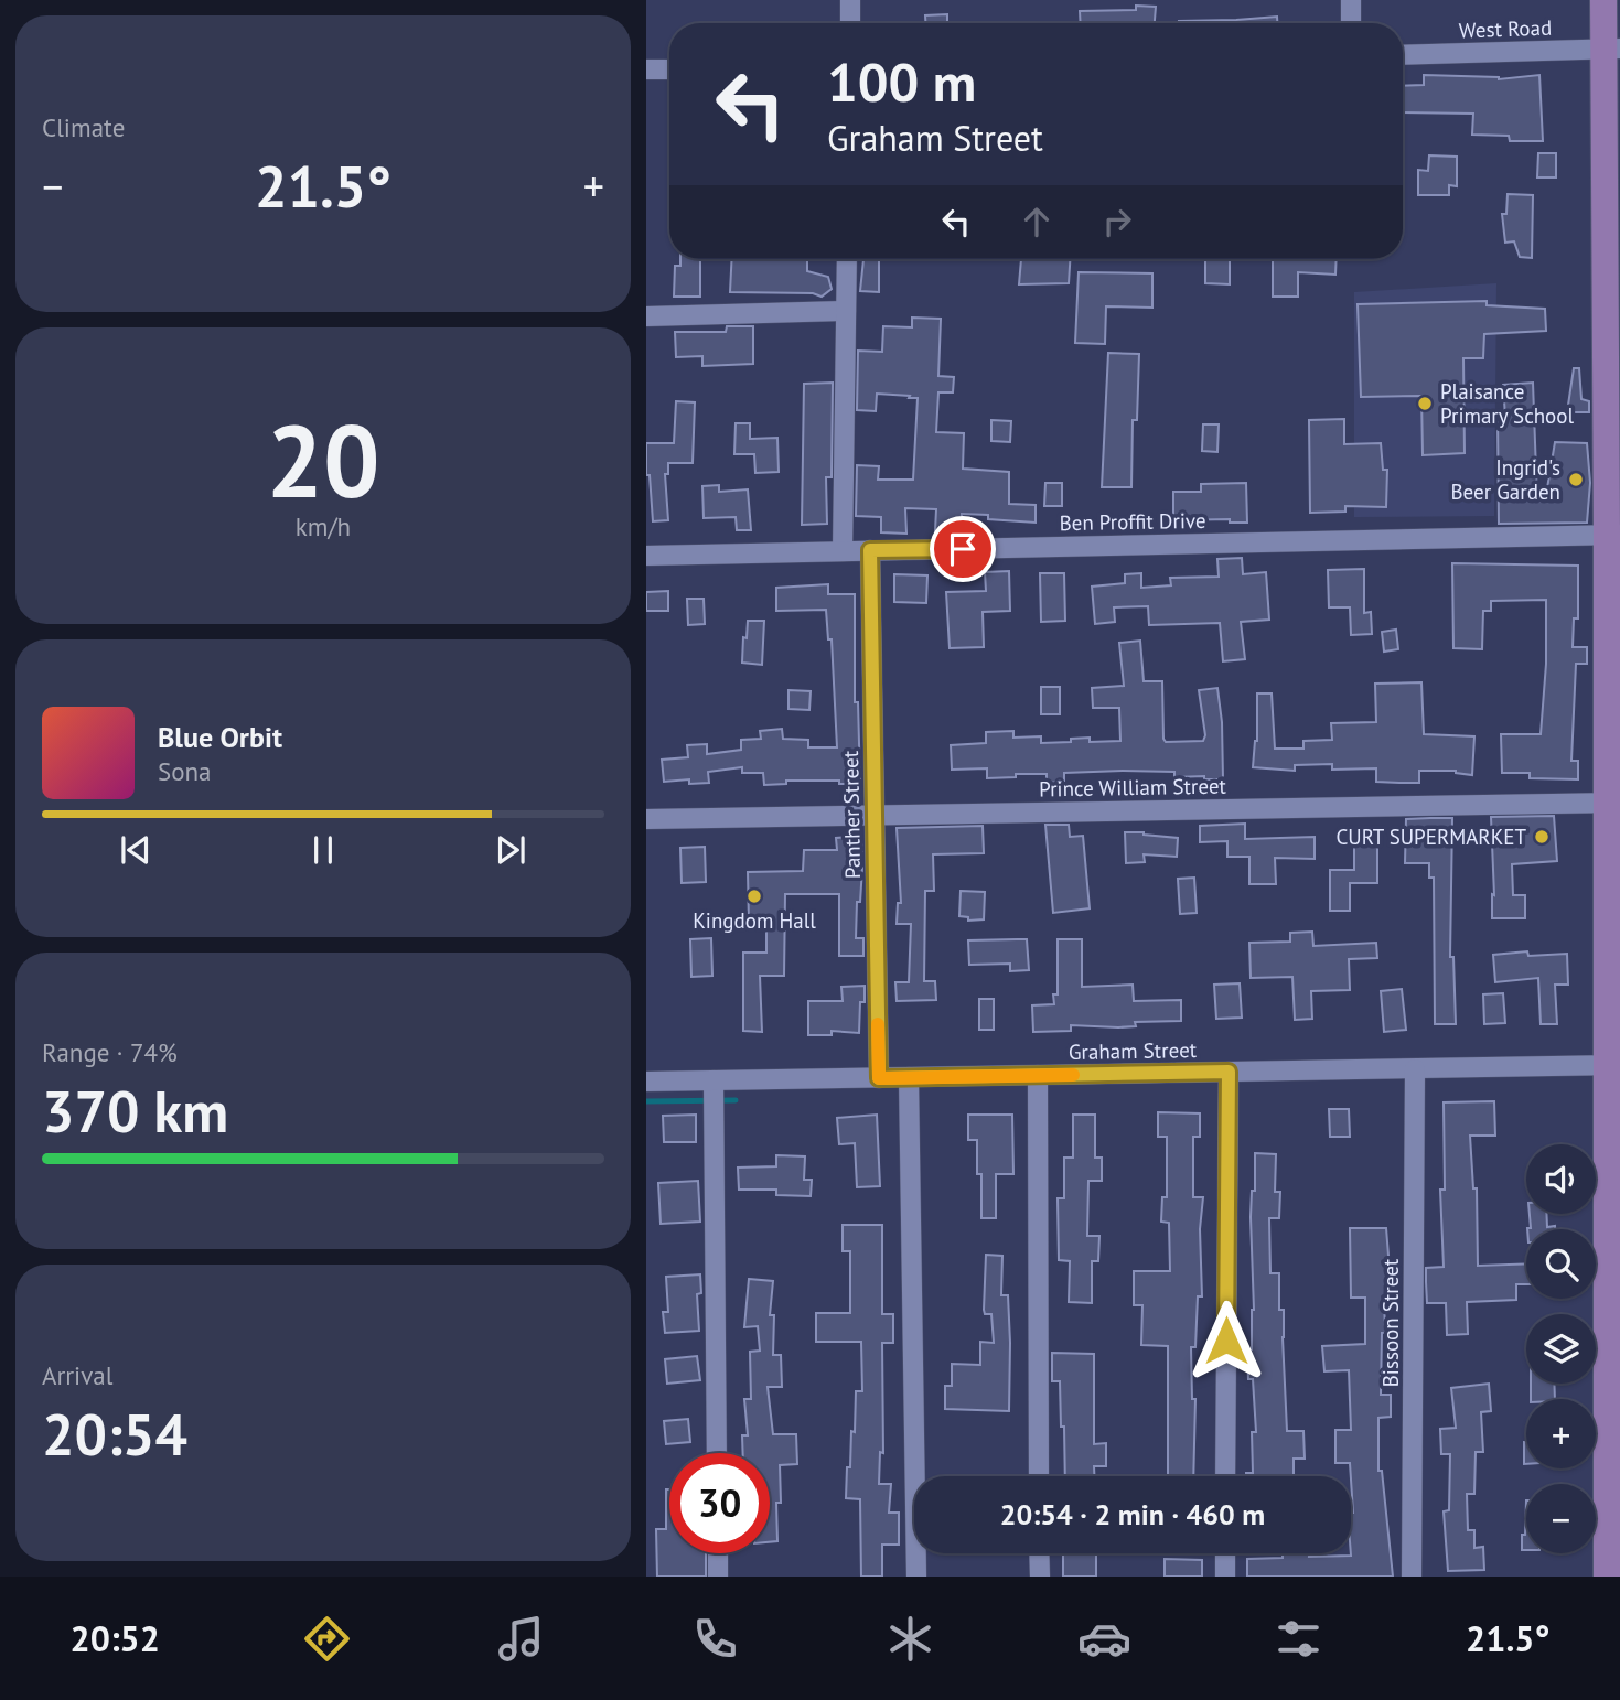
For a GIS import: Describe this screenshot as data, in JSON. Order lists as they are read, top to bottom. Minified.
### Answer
{"streets":{"street":["West Road","Ben Proffit Drive","Prince William Street","Panther Street","Graham Street","Bissoon Street"]},"crossings":[["Ben Proffit Drive","Panther Street"],["Prince William Street","Panther Street"],["Panther Street","Graham Street"],["Graham Street","Bissoon Street"]],"places":["Plaisance Primary School","Ingrid's Beer Garden","CURT SUPERMARKET","Kingdom Hall"],"page":{"tile":["Climate",["20","km/h"],["Range · 74%","370 km"],["Arrival","20:54"]],"turn":["100 m","Graham Street"],"heat":["−","21.5°","+"],"song":["Blue Orbit","Sona"],"map_buttons":["+","−"],"limit":"30","trip":"20:54 · 2 min · 460 m","tabs":["20:52","21.5°"]}}
